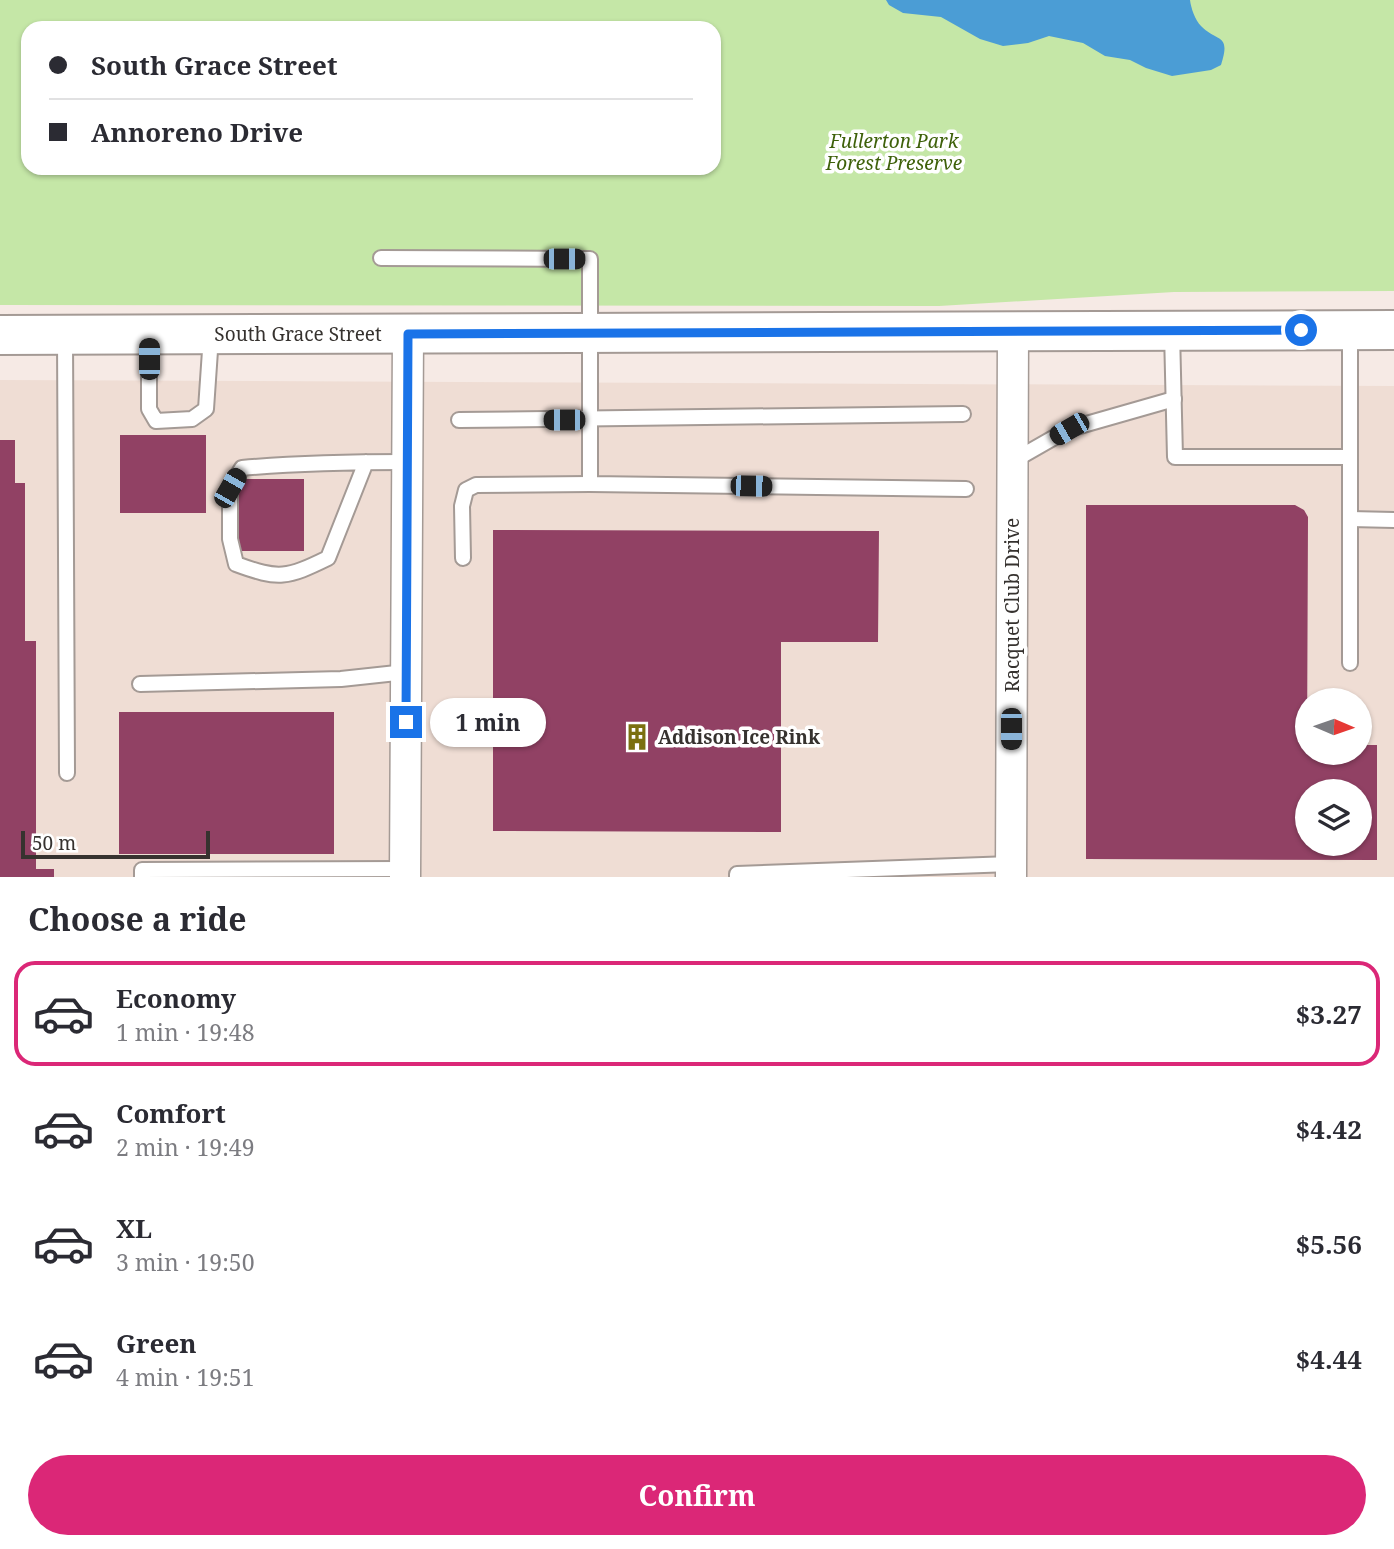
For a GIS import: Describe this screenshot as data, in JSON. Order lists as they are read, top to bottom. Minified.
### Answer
{"streets":{"street":["South Grace Street","Racquet Club Drive"]},"crossings":[["South Grace Street","Racquet Club Drive"]],"parks":["Fullerton Park Forest Preserve"],"places":{"building":["Addison Ice Rink"]},"scale_bar":"50 m","north":"right","page":{"banner":["South Grace Street","Annoreno Drive"],"bubble":"1 min","scale":"50 m","heading":"Choose a ride","list":[{"name":"Economy","note":"1 min · 19:48","value":"$3.27"},{"name":"Comfort","note":"2 min · 19:49","value":"$4.42"},{"name":"XL","note":"3 min · 19:50","value":"$5.56"},{"name":"Green","note":"4 min · 19:51","value":"$4.44"}],"buttons":"Confirm"}}
